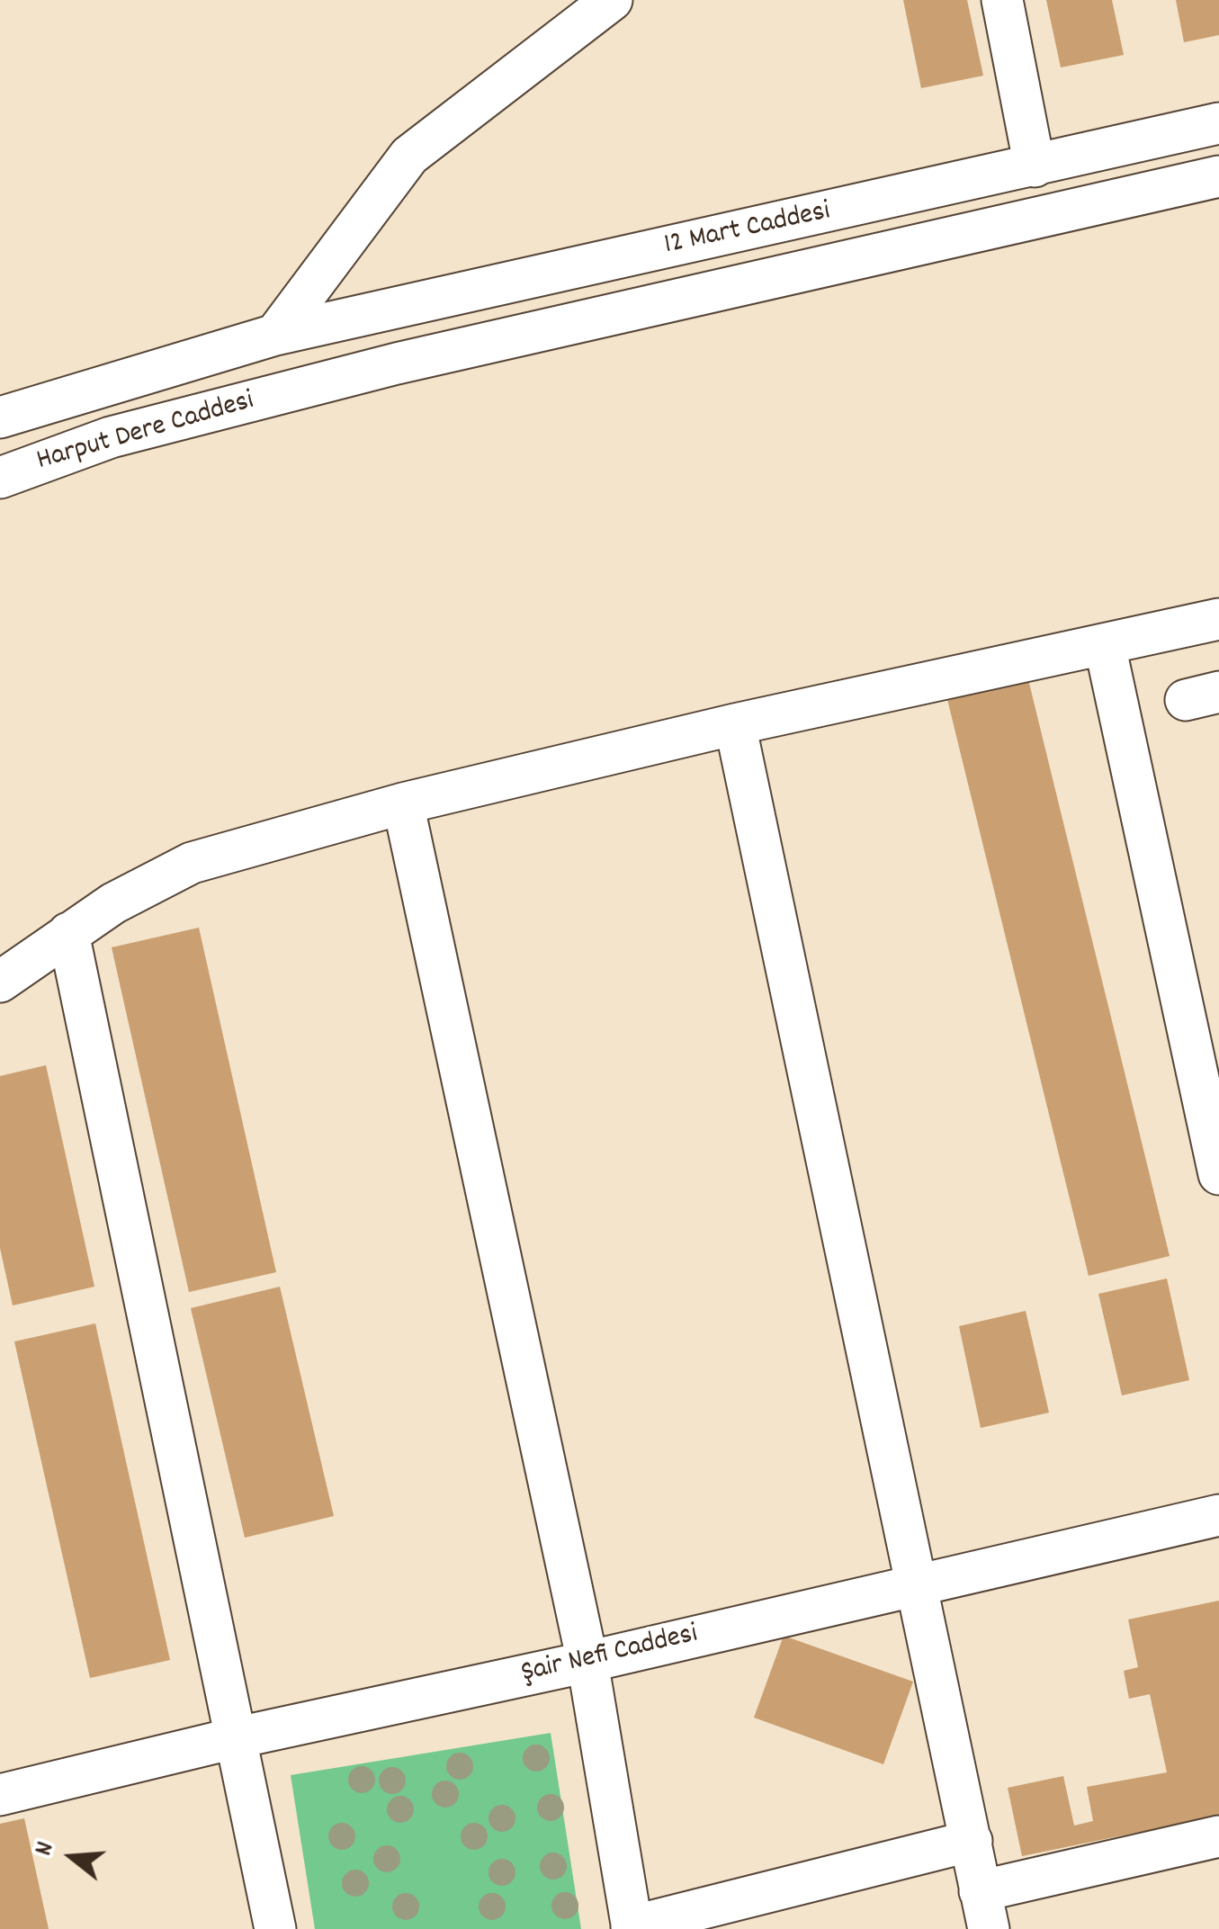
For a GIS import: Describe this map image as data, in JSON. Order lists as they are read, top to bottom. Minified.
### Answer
{"streets":{"street":["12 Mart Caddesi","Harput Dere Caddesi","Şair Nefi Caddesi"]},"crossings":[["12 Mart Caddesi","Harput Dere Caddesi"]],"north":"left"}
